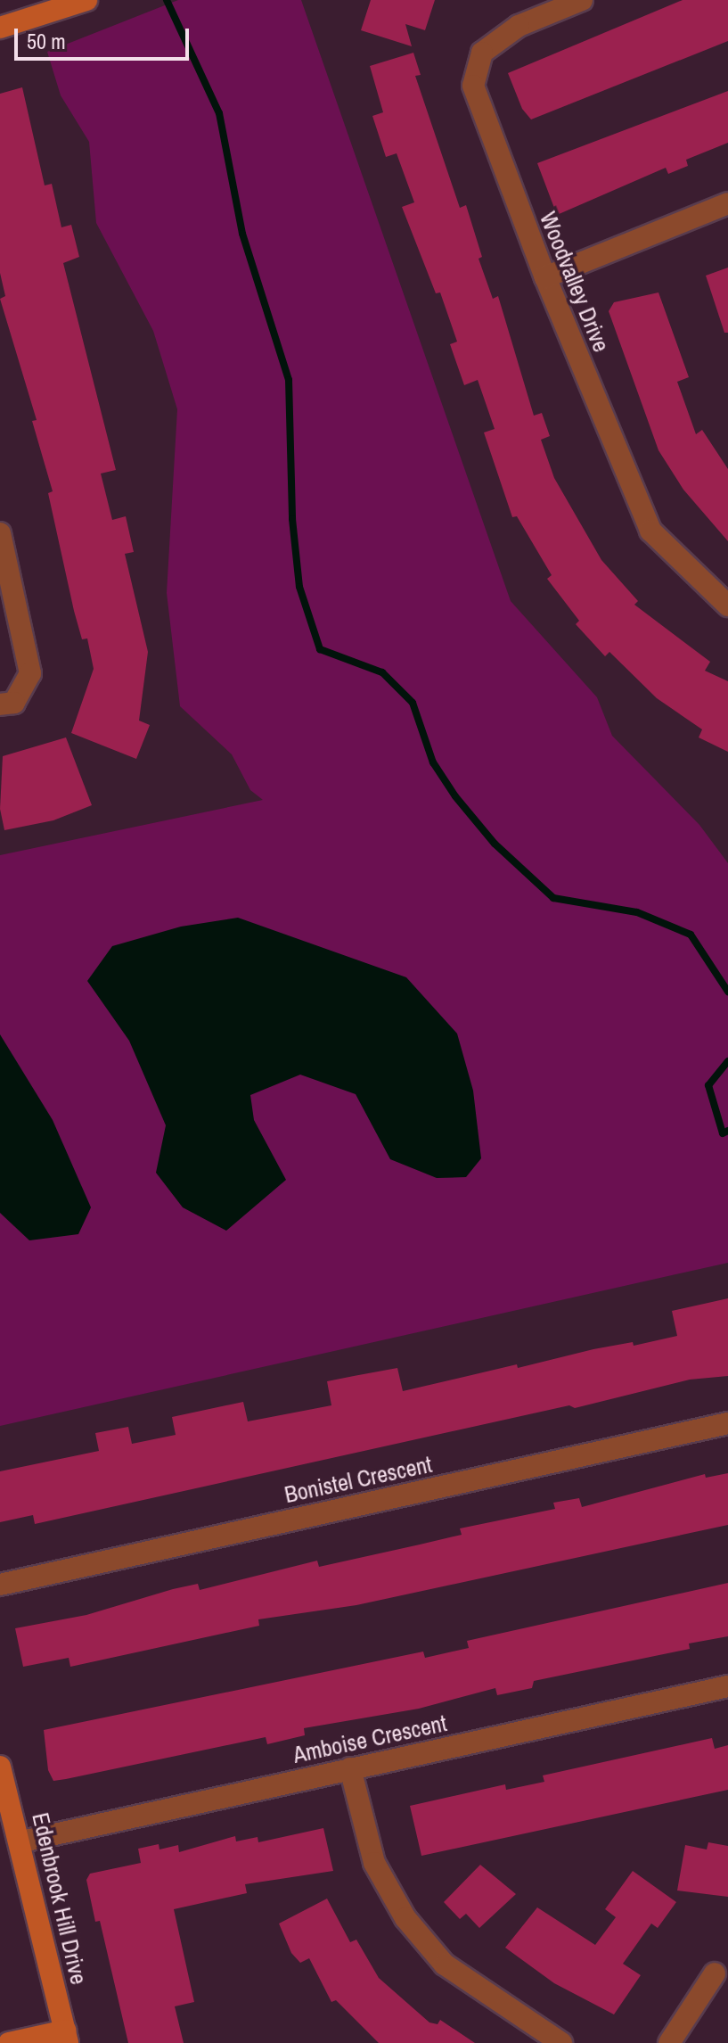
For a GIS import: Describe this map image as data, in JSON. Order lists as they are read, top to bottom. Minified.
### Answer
{"streets":{"street":["Woodvalley Drive","Bonistel Crescent","Amboise Crescent","Edenbrook Hill Drive"]},"crossings":[["Amboise Crescent","Edenbrook Hill Drive"]],"scale_bar":"50 m"}
